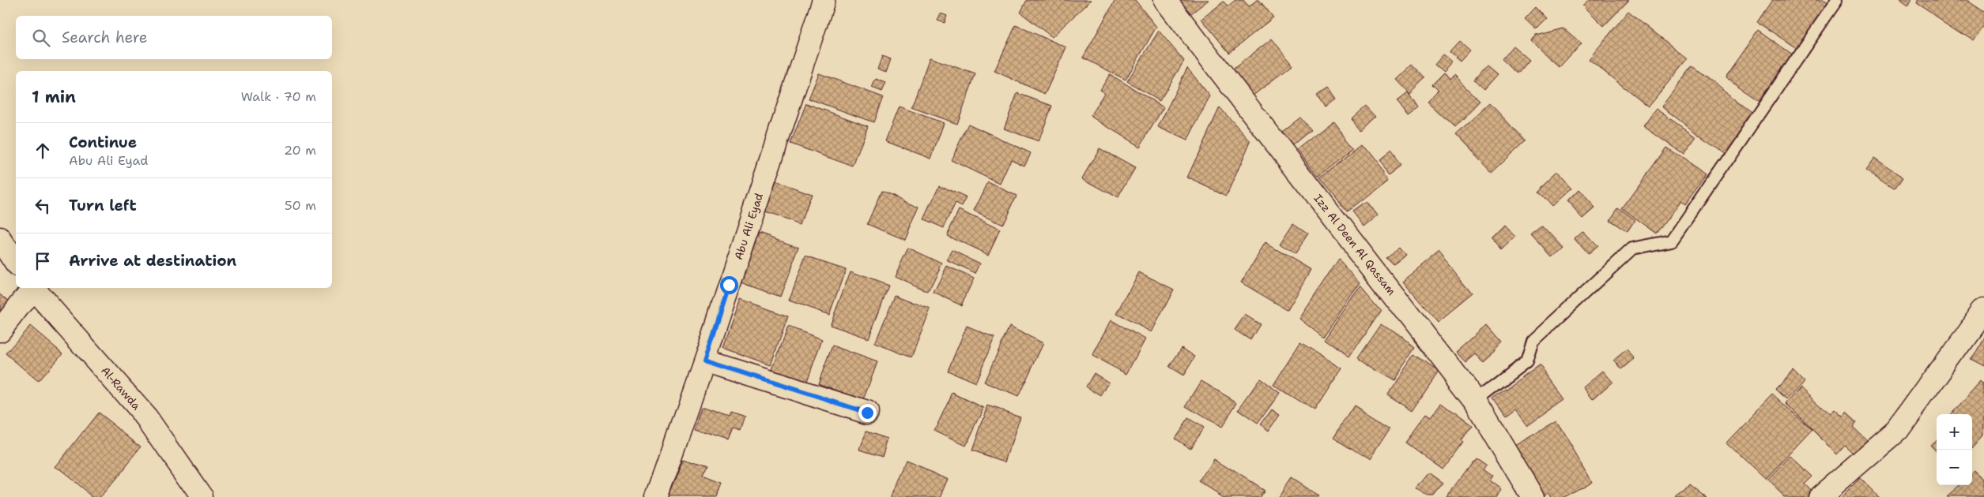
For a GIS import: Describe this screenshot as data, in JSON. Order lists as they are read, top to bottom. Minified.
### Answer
{"streets":{"street":["Abu Ali Eyad","Izz Al Deen Al Qassam","Al-Rawda"]},"page":{"search":"Search here","heading":["1 min","Walk · 70 m"],"list":[["Continue","Abu Ali Eyad","20 m"],["Turn left","50 m"],"Arrive at destination"],"map_buttons":["+","−"]}}
